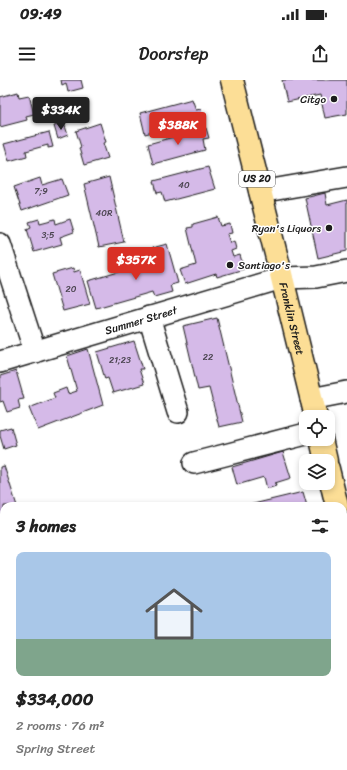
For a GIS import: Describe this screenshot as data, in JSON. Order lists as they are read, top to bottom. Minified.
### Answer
{"streets":{"main road":["US 20","Franklin Street"],"street":["Summer Street"]},"crossings":[["Franklin Street","Summer Street"]],"places":["Citgo","Ryan's Liquors","Santiago's"],"house_numbers":["40","7;9","40R","3;5","20","22","21;23"],"page":{"status":"09:49","header":"Doorstep","price":["$334K","$388K","$357K"],"heading":"3 homes","list":[{"name":"$334,000","note":"2 rooms · 76 m² · Spring Street"}]}}
